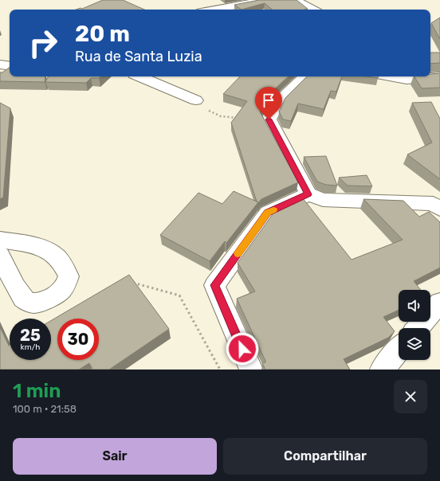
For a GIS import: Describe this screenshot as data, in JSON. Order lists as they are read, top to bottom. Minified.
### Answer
{"page":{"turn":["20 m","Rua de Santa Luzia"],"speed":"25 km/h","limit":"30","heading":["1 min","100 m · 21:58"],"buttons":["Sair","Compartilhar"]}}
